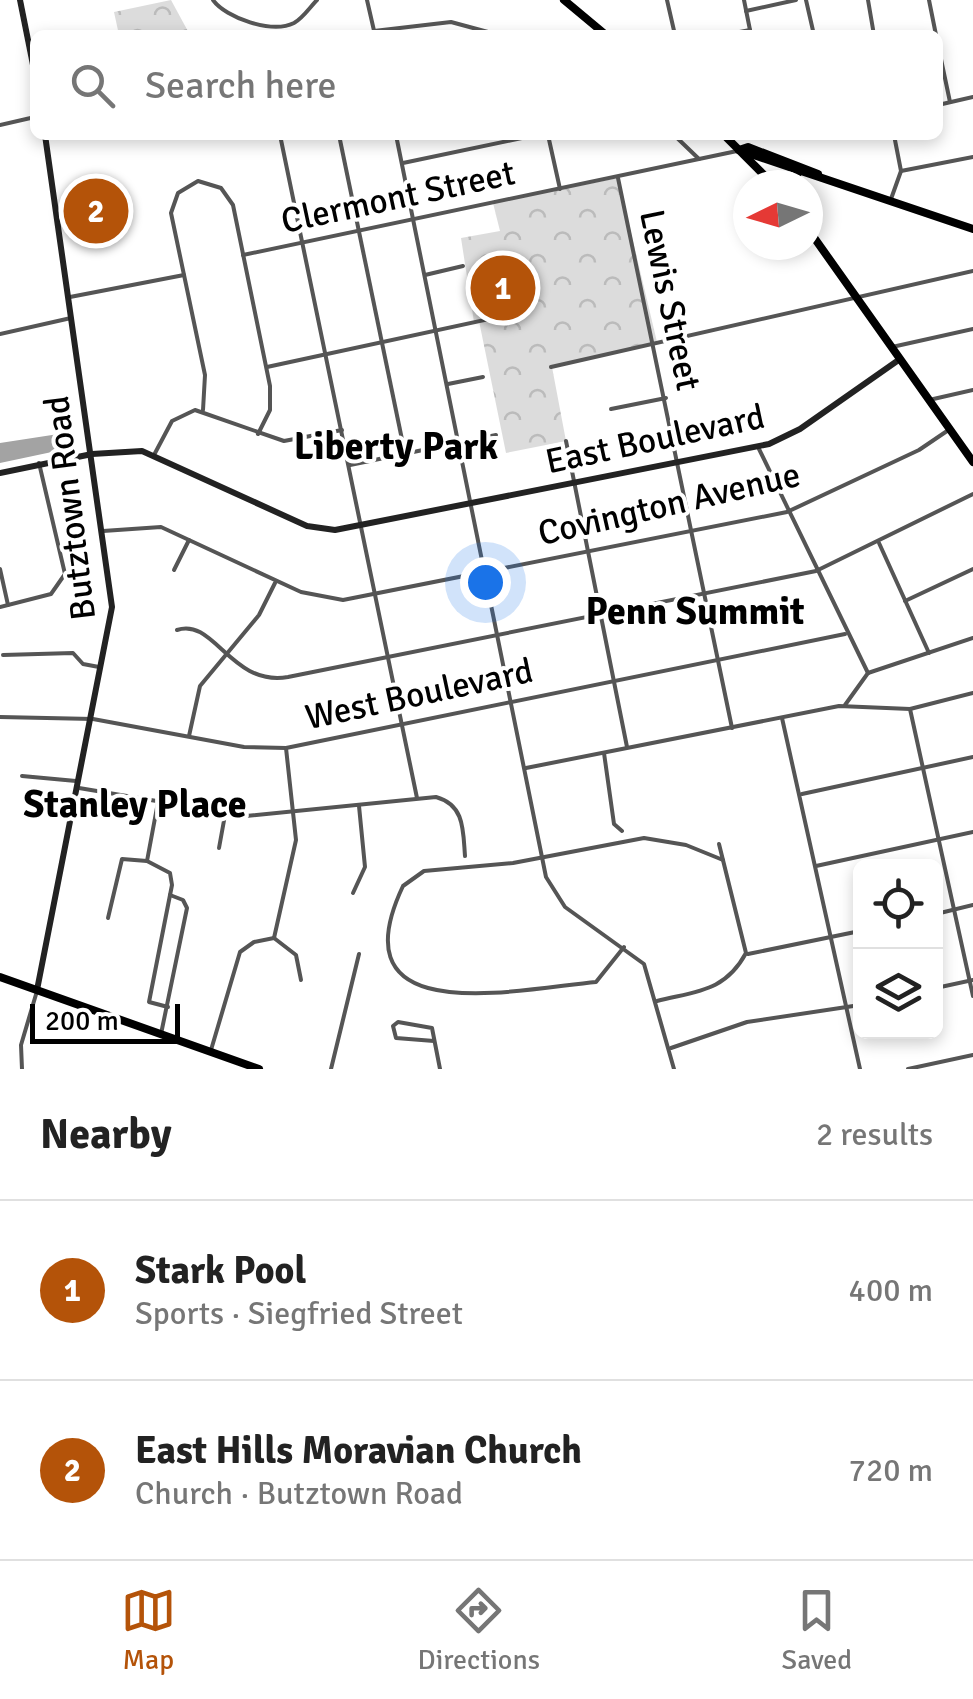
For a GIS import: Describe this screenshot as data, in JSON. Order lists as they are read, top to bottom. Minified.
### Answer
{"streets":{"street":["Clermont Street","Lewis Street","East Boulevard","Covington Avenue","Butztown Road","West Boulevard"]},"crossings":[["Clermont Street","Lewis Street"],["Lewis Street","East Boulevard"],["Lewis Street","Covington Avenue"],["Lewis Street","West Boulevard"],["East Boulevard","Butztown Road"],["Covington Avenue","Butztown Road"],["Butztown Road","West Boulevard"]],"districts":["Liberty Park","Penn Summit","Stanley Place"],"scale_bar":"200 m","north":"left","page":{"search":"Search here","pins":["2","1"],"scale":"200 m","heading":["Nearby","2 results"],"list":[{"mark":"1","name":"Stark Pool","note":"Sports · Siegfried Street","value":"400 m"},{"mark":"2","name":"East Hills Moravian Church","note":"Church · Butztown Road","value":"720 m"}],"nav":["Map","Directions","Saved"]}}
